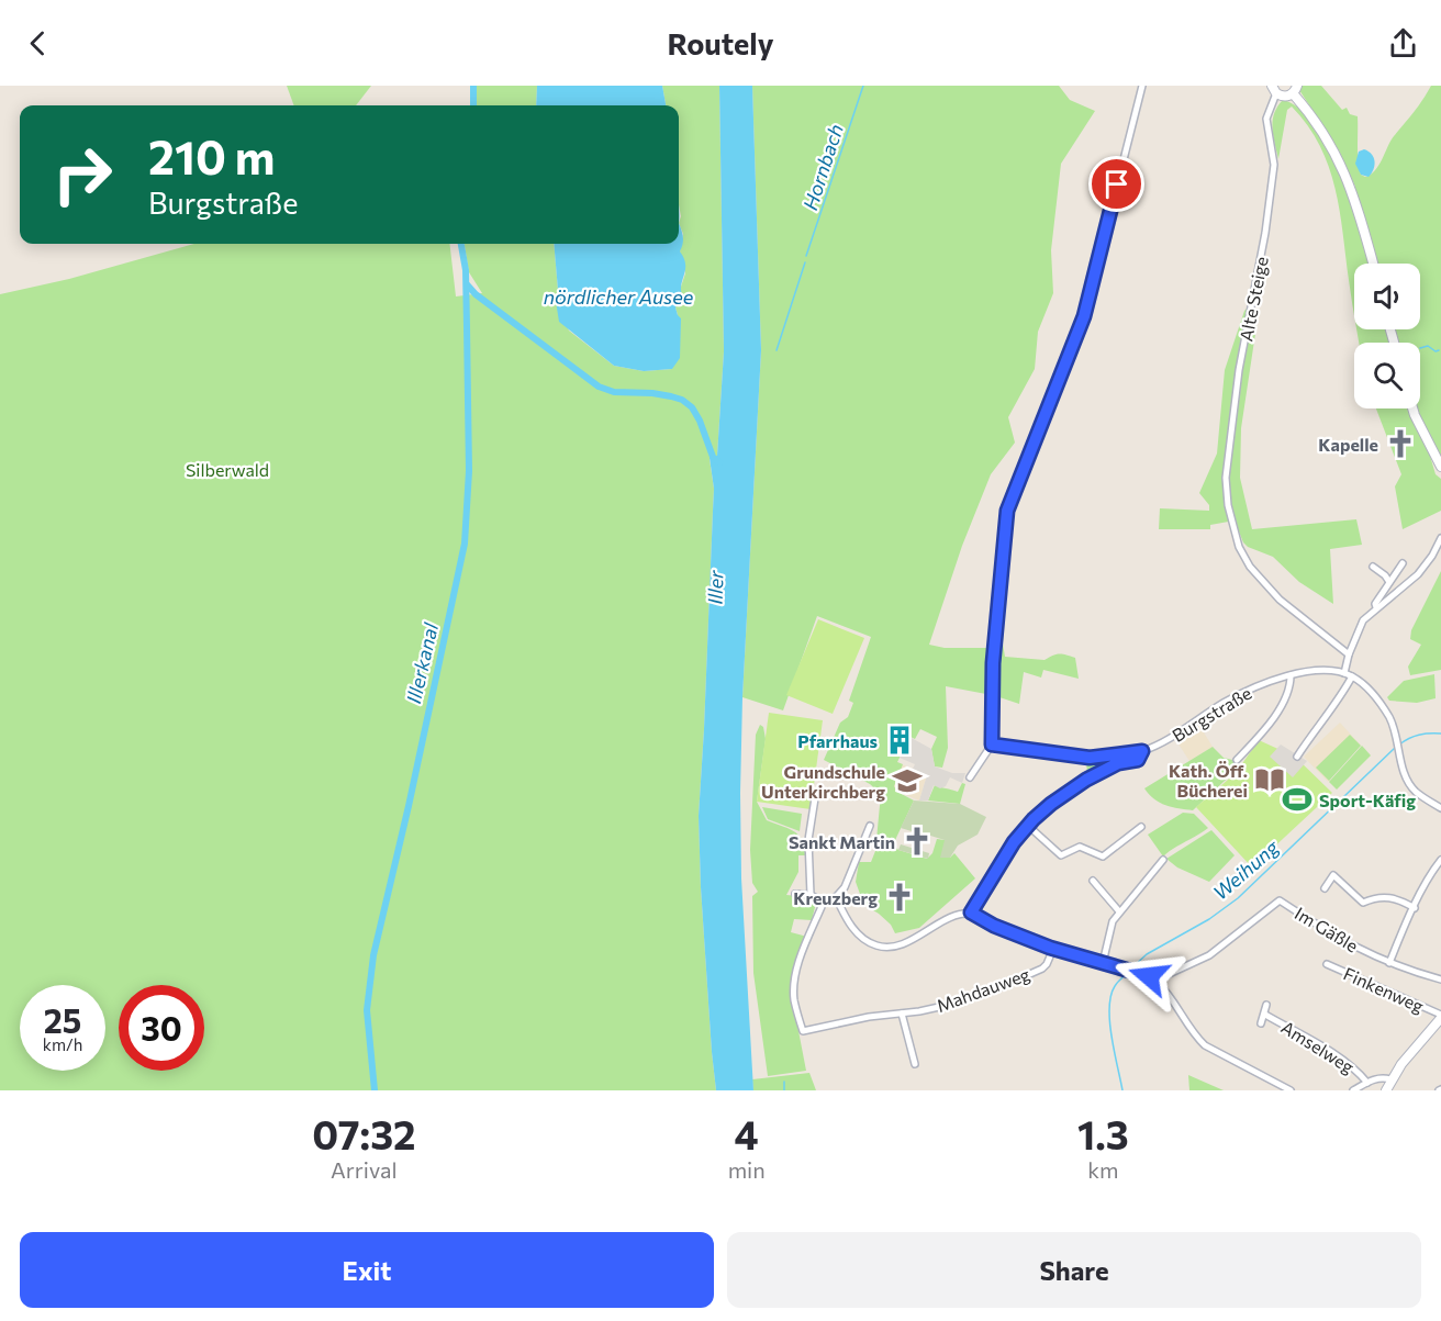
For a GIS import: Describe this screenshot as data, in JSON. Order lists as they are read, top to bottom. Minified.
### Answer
{"streets":{"street":["Alte Steige","Burgstraße","Im Gäßle","Mahdauweg","Finkenweg","Amselweg"]},"water":["Hornbach","nördlicher Ausee","Iller","Illerkanal","Weihung"],"parks":["Silberwald"],"places":{"church":["Kapelle","Sankt Martin","Kreuzberg"],"building":["Pfarrhaus"],"library":["Kath. Öff. Bücherei"],"school or university":["Grundschule Unterkirchberg"],"sports":["Sport-Käfig"]},"page":{"header":"Routely","turn":["210 m","Burgstraße"],"speed":"25 km/h","limit":"30","eta":["07:32","Arrival","4","min","1.3","km"],"buttons":["Exit","Share"]}}
